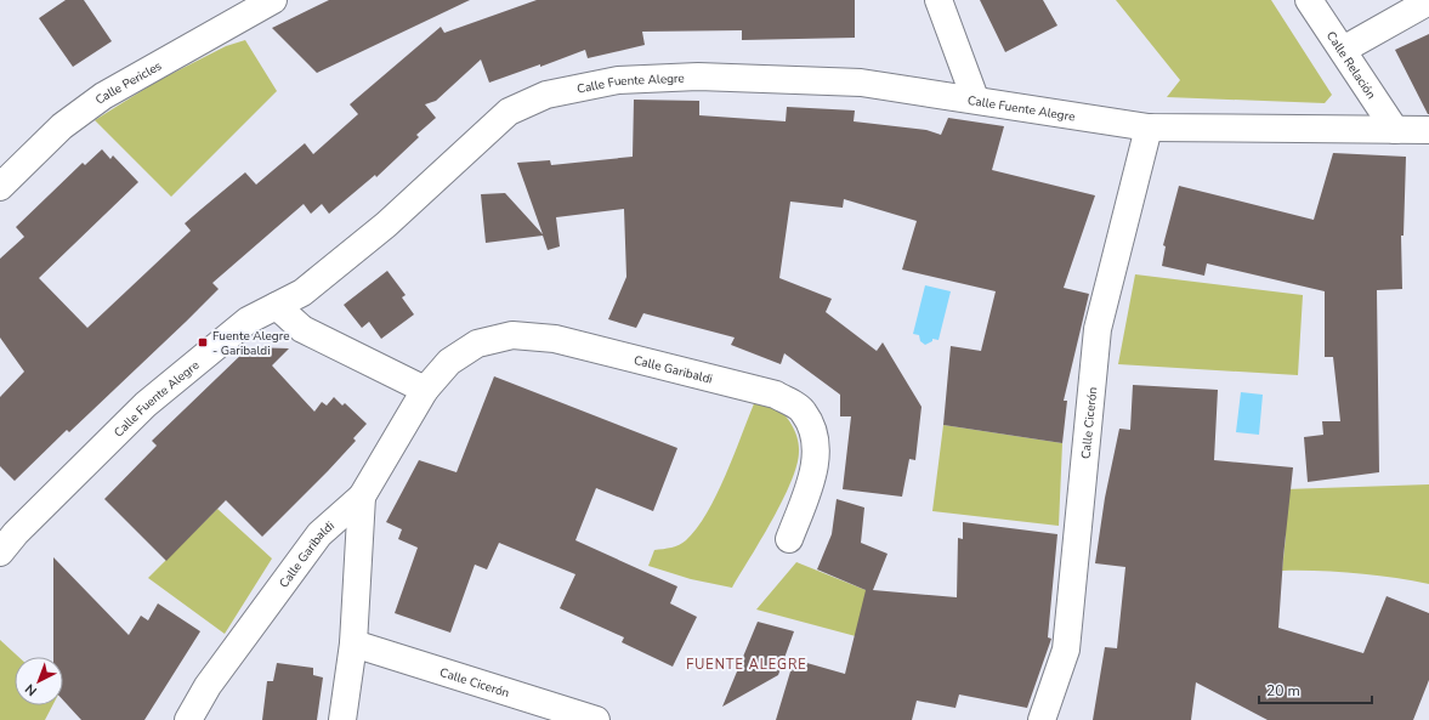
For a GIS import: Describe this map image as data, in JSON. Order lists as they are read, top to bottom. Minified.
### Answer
{"streets":{"street":["Calle Relación","Calle Pericles","Calle Fuente Alegre","Calle Garibaldi","Calle Cicerón"]},"crossings":[["Calle Relación","Calle Fuente Alegre"],["Calle Fuente Alegre","Calle Cicerón"]],"districts":["FUENTE ALEGRE"],"places":{"transit":["Fuente Alegre - Garibaldi"]},"scale_bar":"20 m","north":"bottom left"}
